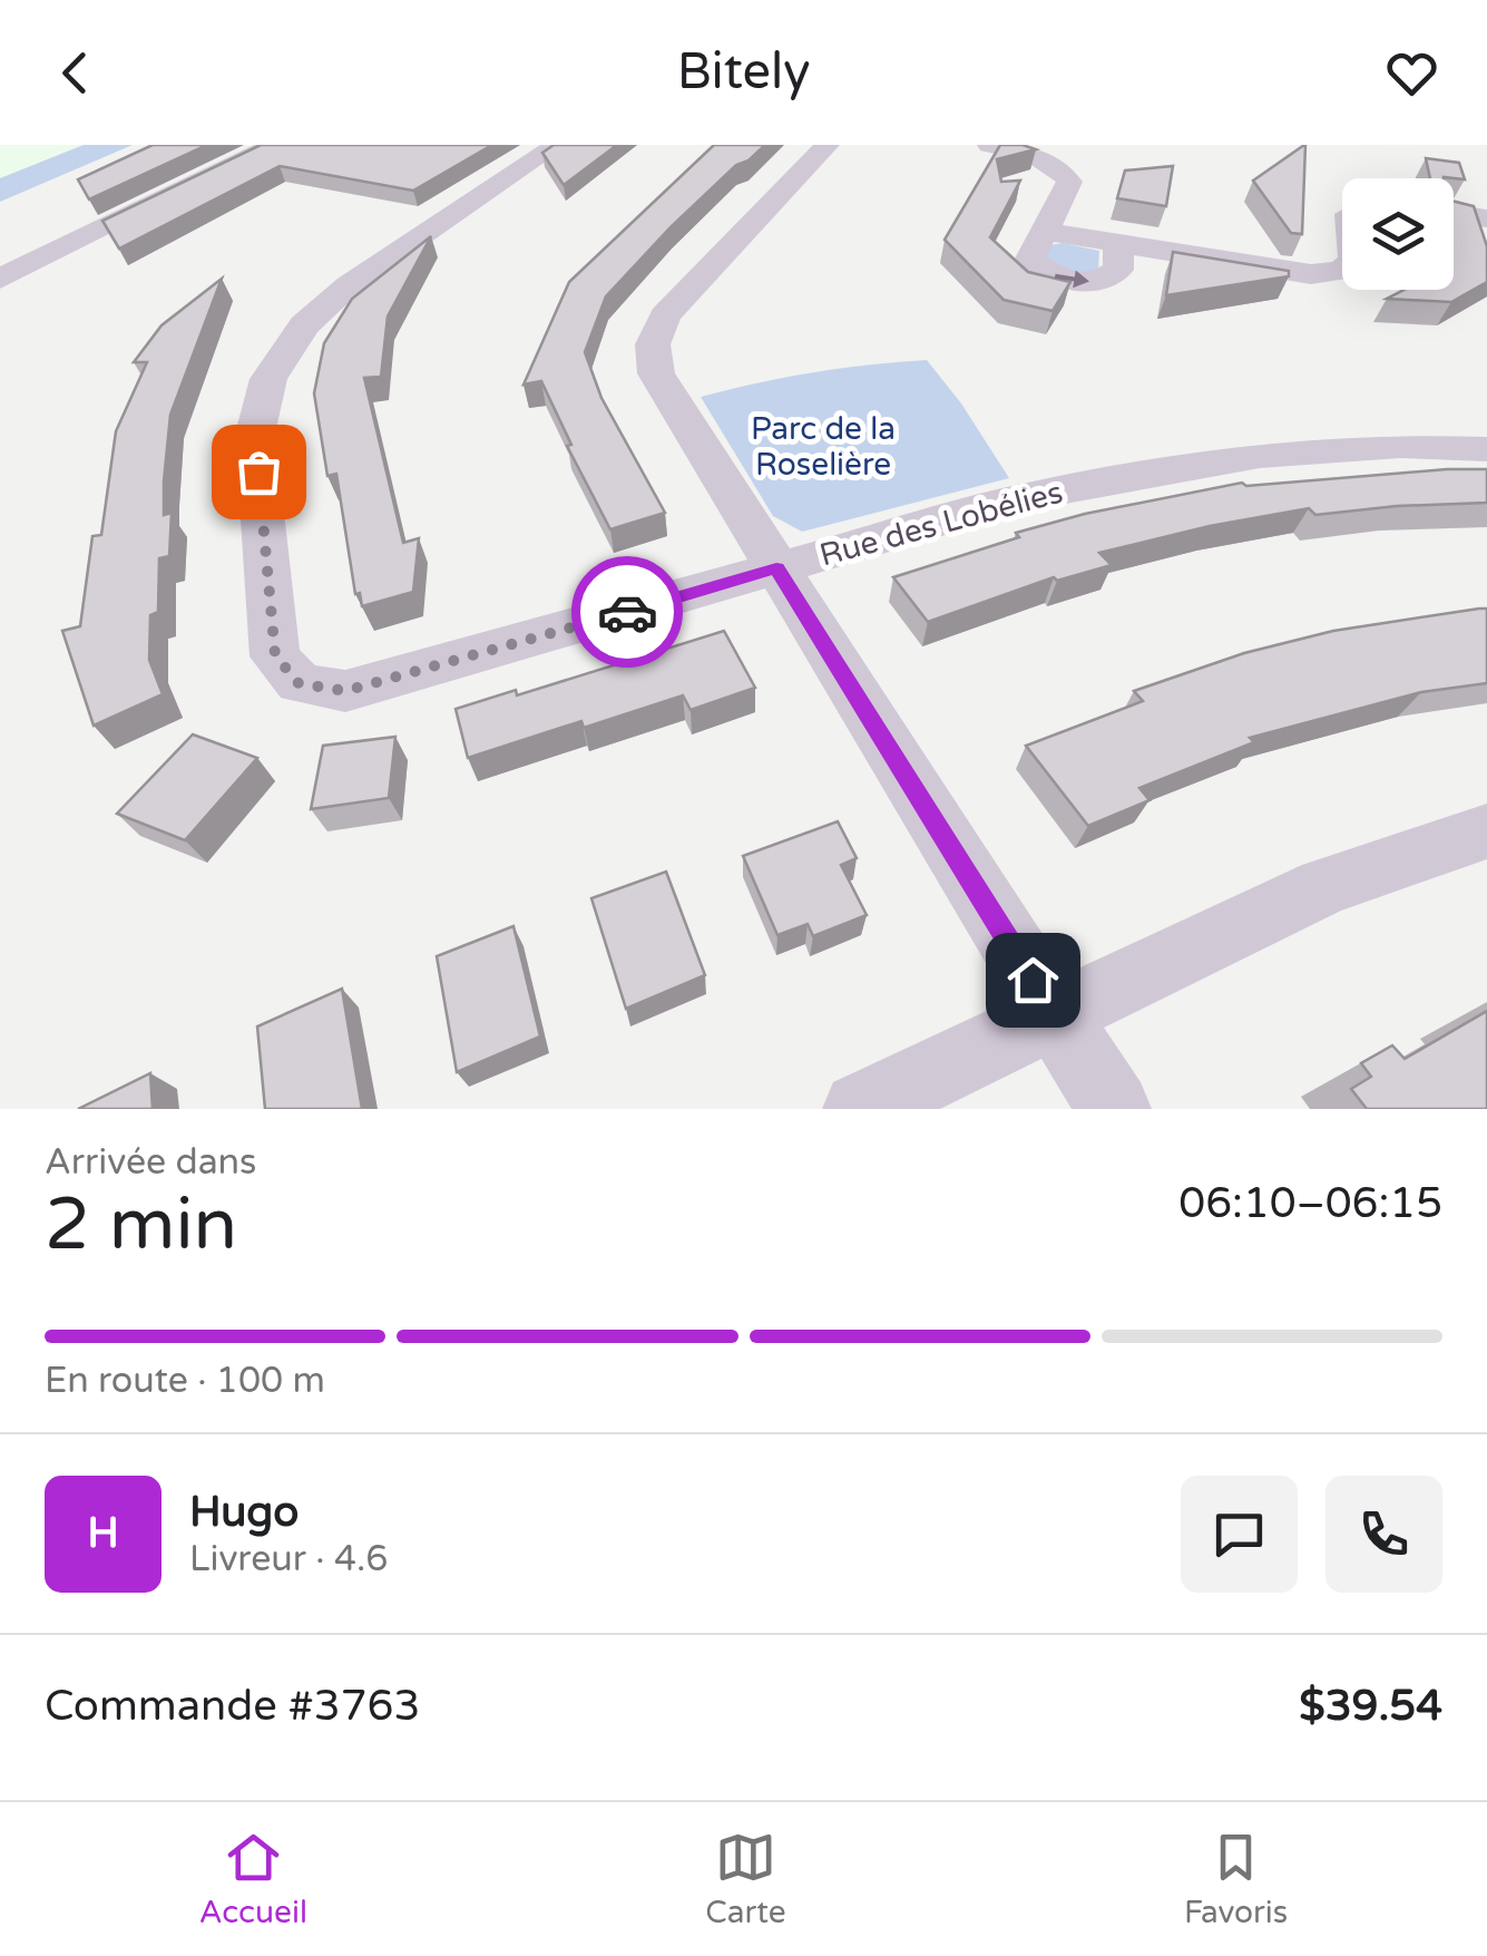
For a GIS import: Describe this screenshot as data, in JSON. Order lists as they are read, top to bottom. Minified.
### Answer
{"streets":{"street":["Rue des Lobélies"]},"parks":["Parc de la Roselière"],"page":{"header":"Bitely","heading":["2 min","Arrivée dans","06:10–06:15"],"panel":["Hugo","Livreur · 4.6","Commande #3763","$39.54"],"bar":"En route · 100 m","round":"H","tabs":["Accueil","Carte","Favoris"]}}
